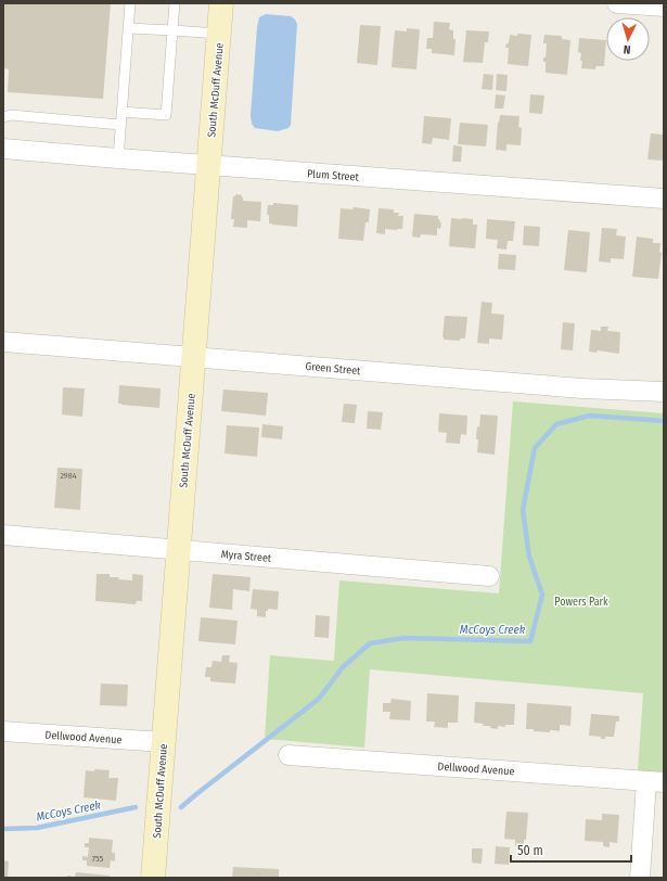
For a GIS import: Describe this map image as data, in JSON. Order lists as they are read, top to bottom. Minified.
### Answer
{"streets":{"main road":["South McDuff Avenue"],"street":["Plum Street","Green Street","Myra Street","Dellwood Avenue"]},"crossings":[["South McDuff Avenue","Plum Street"],["South McDuff Avenue","Green Street"],["South McDuff Avenue","Myra Street"],["South McDuff Avenue","Dellwood Avenue"]],"water":["McCoys Creek"],"parks":["Powers Park"],"house_numbers":["2984","755"],"scale_bar":"50 m","north":"bottom"}
